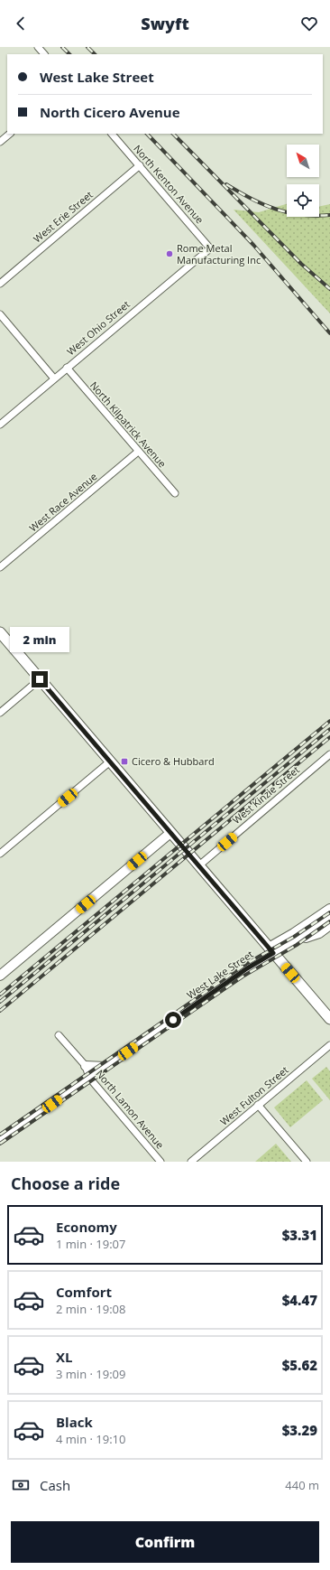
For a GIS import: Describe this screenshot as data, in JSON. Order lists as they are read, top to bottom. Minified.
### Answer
{"streets":{"main road":["West Lake Street"],"street":["North Kenton Avenue","West Erie Street","West Ohio Street","North Kilpatrick Avenue","West Race Avenue","West Kinzie Street","West Fulton Street","North Lamon Avenue"]},"crossings":[["North Kenton Avenue","West Erie Street"],["North Kenton Avenue","West Ohio Street"],["West Ohio Street","North Kilpatrick Avenue"],["North Kilpatrick Avenue","West Race Avenue"],["West Lake Street","North Lamon Avenue"]],"places":{"other":["Rome Metal Manufacturing Inc"],"transit":["Cicero & Hubbard"]},"north":"top left","page":{"header":"Swyft","banner":["West Lake Street","North Cicero Avenue"],"bubble":"2 min","heading":"Choose a ride","list":[{"name":"Economy","note":"1 min · 19:07","value":"$3.31"},{"name":"Comfort","note":"2 min · 19:08","value":"$4.47"},{"name":"XL","note":"3 min · 19:09","value":"$5.62"},{"name":"Black","note":"4 min · 19:10","value":"$3.29"}],"pay":["Cash","440 m"],"buttons":"Confirm"}}
